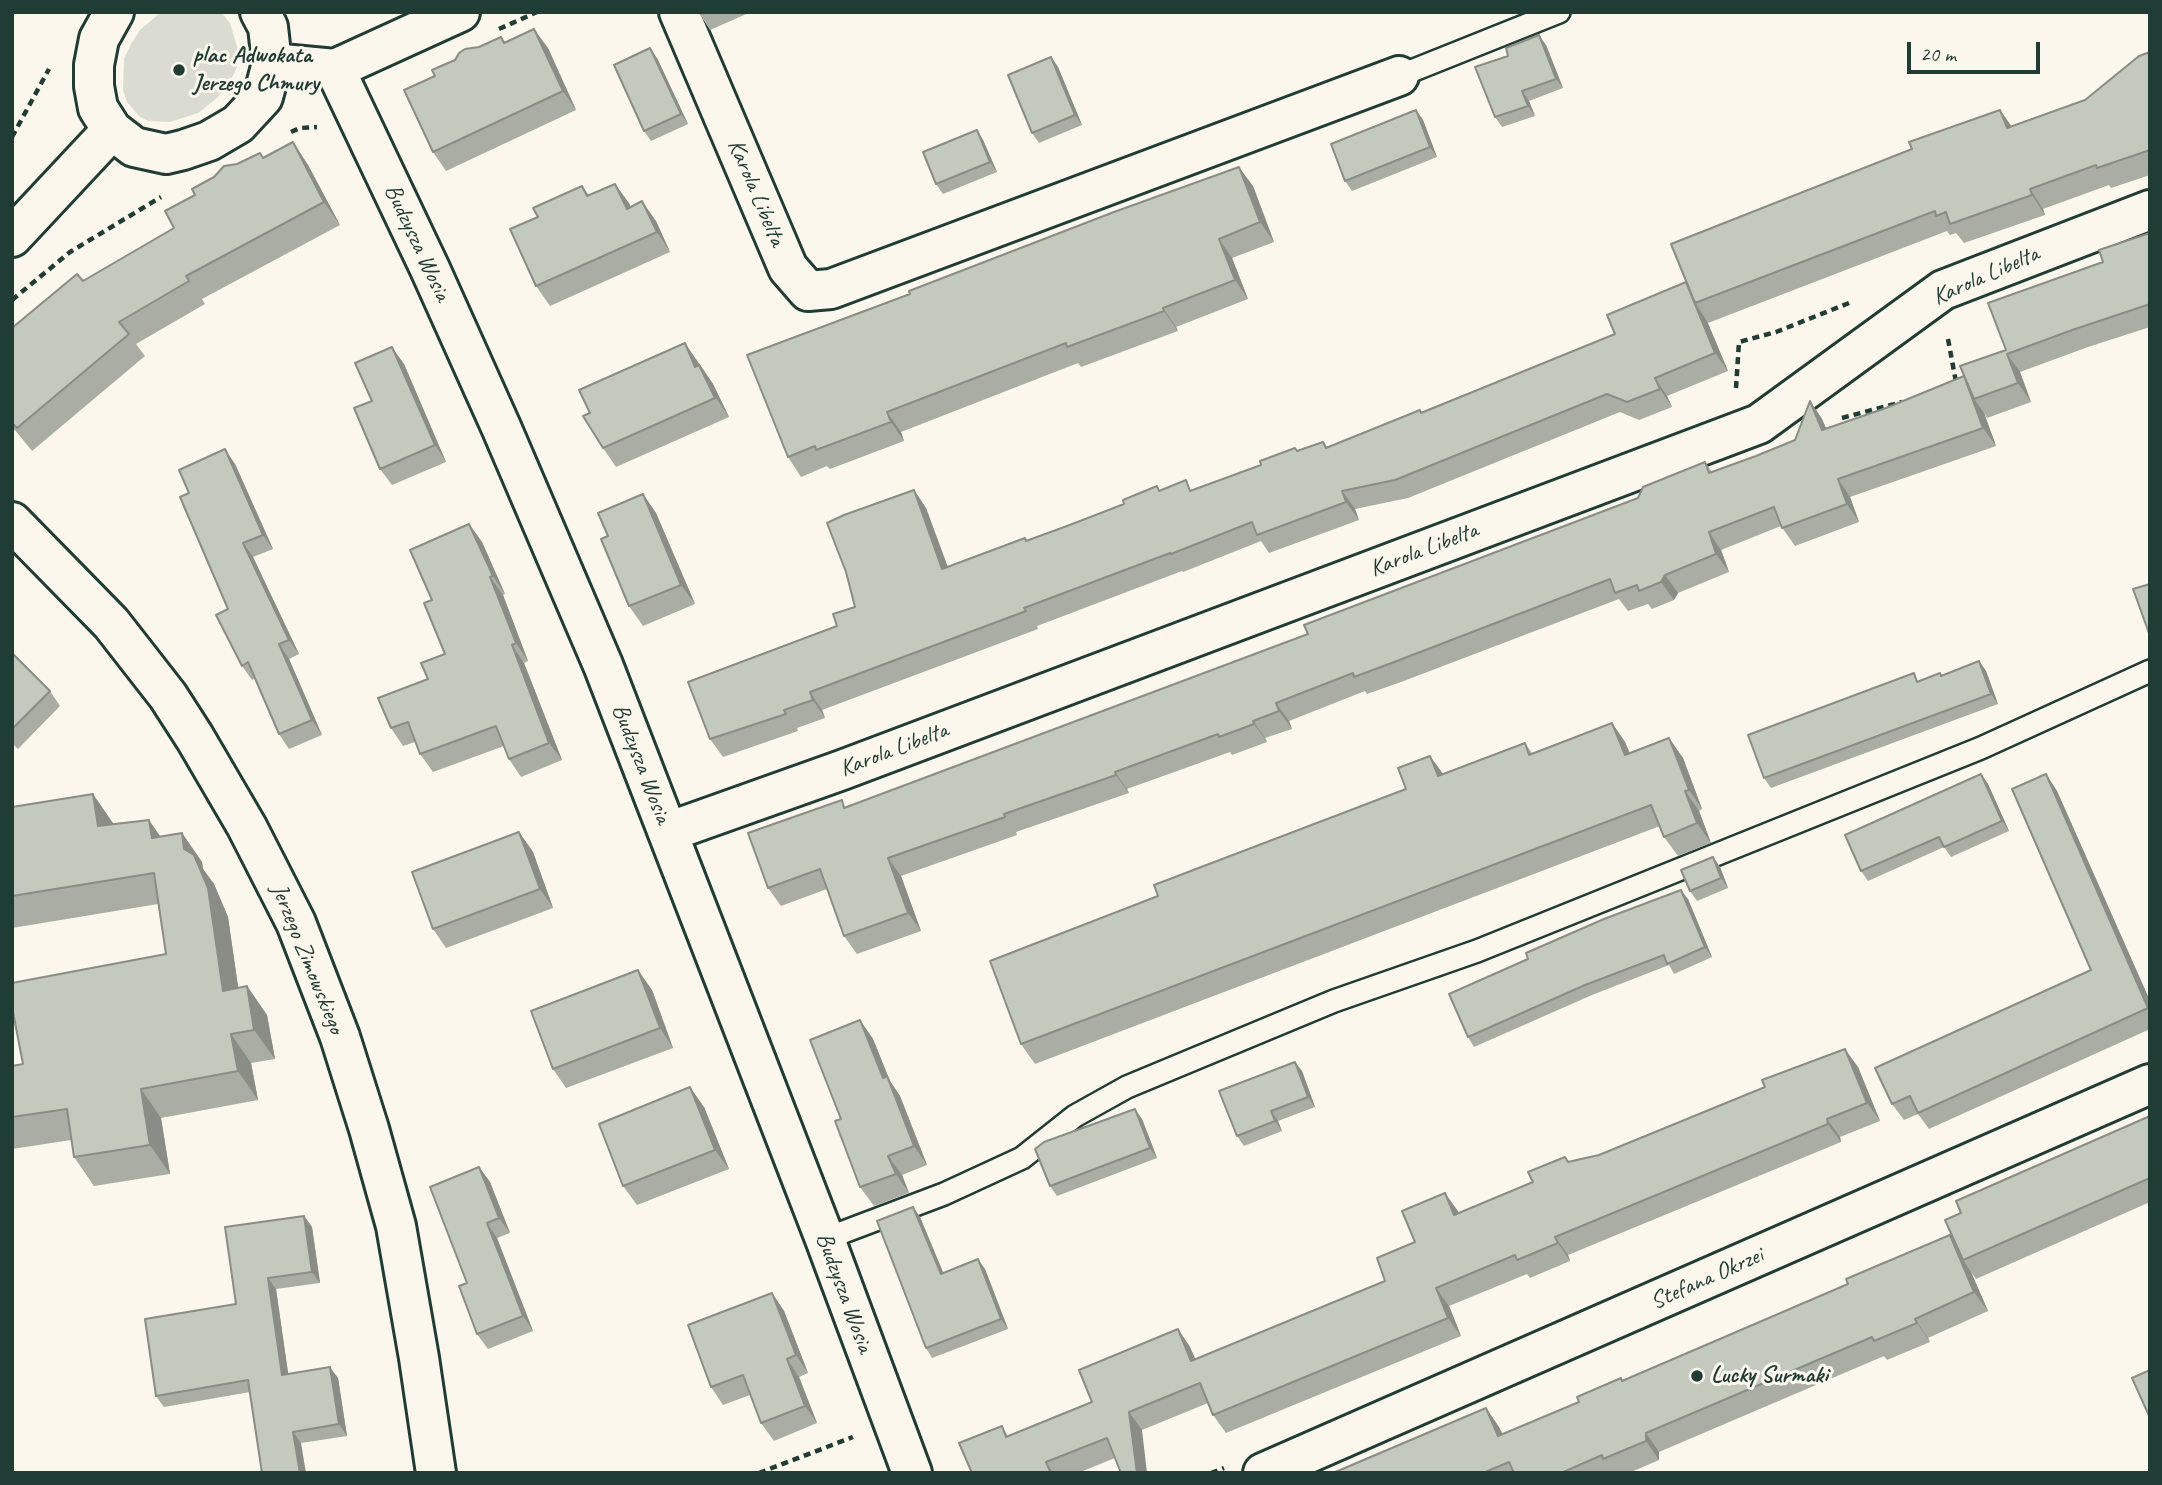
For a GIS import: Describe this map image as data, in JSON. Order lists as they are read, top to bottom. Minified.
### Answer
{"streets":{"street":["Karola Libelta","Budzysza Wosia","Jerzego Zimowskiego","Stefana Okrzei"]},"crossings":[["Karola Libelta","Budzysza Wosia"]],"places":["plac Adwokata Jerzego Chmury","Lucky Surmaki"],"scale_bar":"20 m"}
